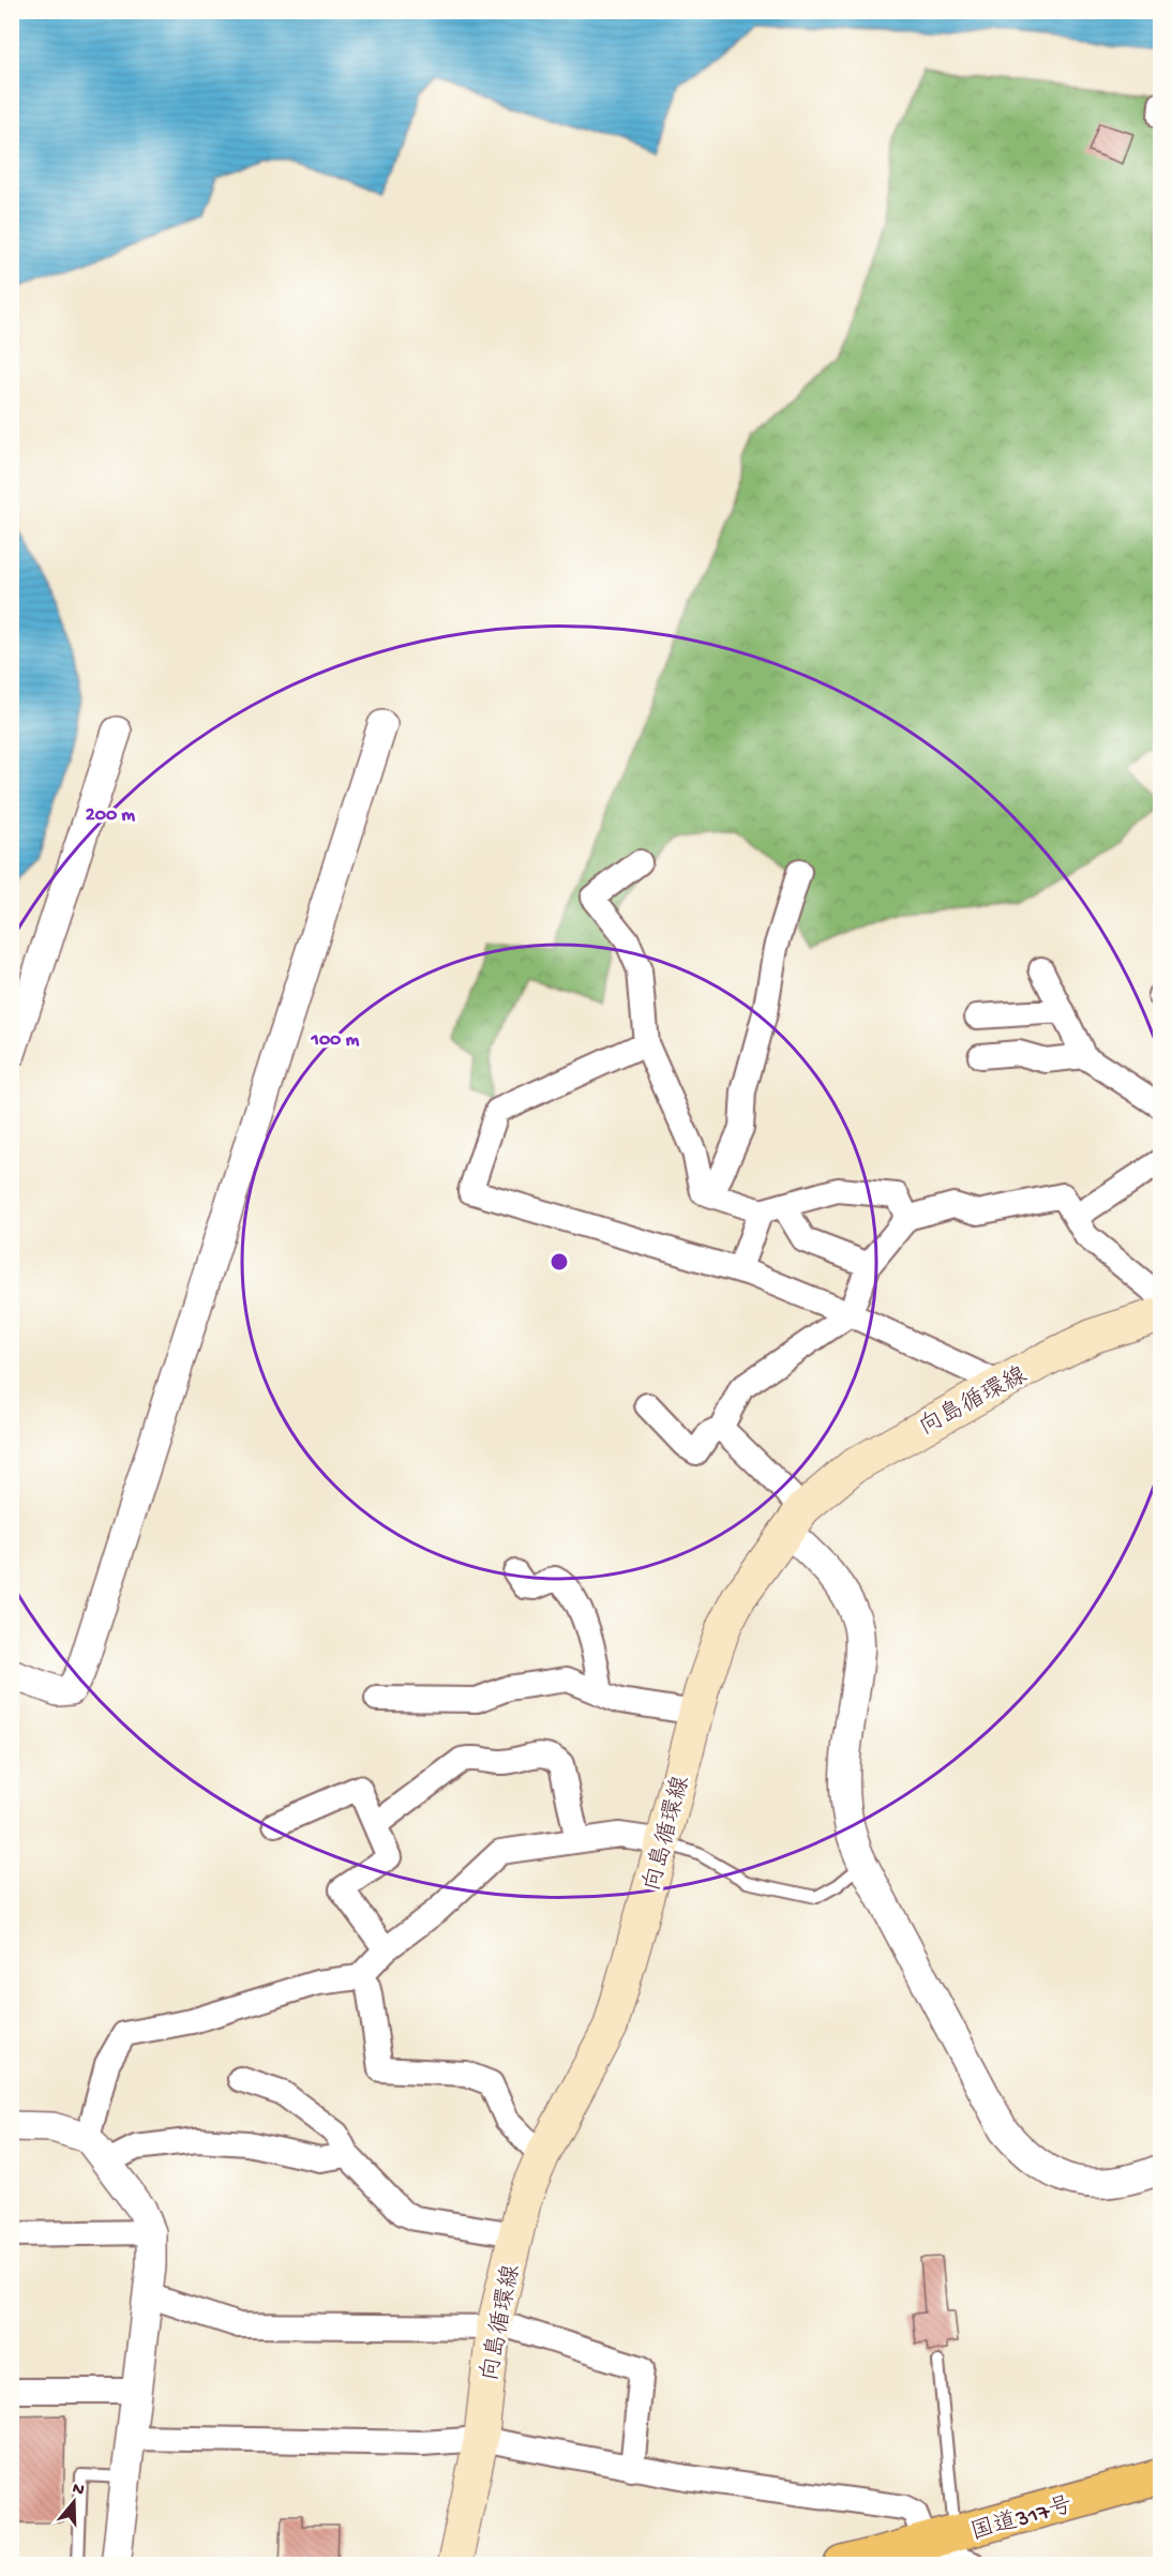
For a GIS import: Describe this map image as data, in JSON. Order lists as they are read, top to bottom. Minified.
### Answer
{"streets":{"highway":["国道317号"],"main road":["向島循環線"]},"north":"top","rings":["200 m","100 m"]}
